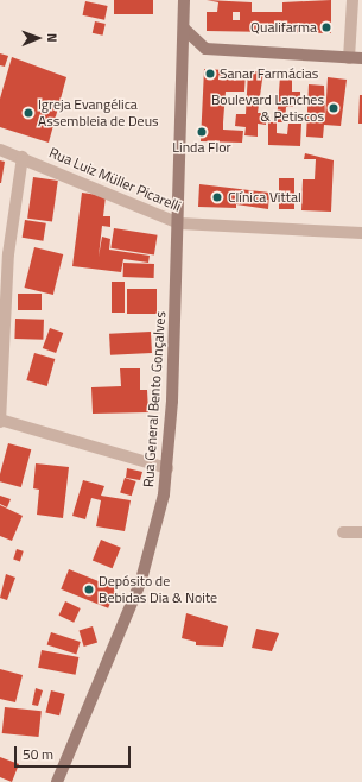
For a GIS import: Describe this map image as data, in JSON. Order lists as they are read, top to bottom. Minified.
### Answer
{"streets":{"main road":["Rua General Bento Gonçalves"],"street":["Rua Luiz Müller Picarelli"]},"crossings":[["Rua Luiz Müller Picarelli","Rua General Bento Gonçalves"]],"places":["Qualifarma","Sanar Farmácias","Boulevard Lanches & Petiscos","Igreja Evangélica Assembleia de Deus","Linda Flor","Clínica Vittal","Depósito de Bebidas Dia & Noite"],"scale_bar":"50 m","north":"right"}
